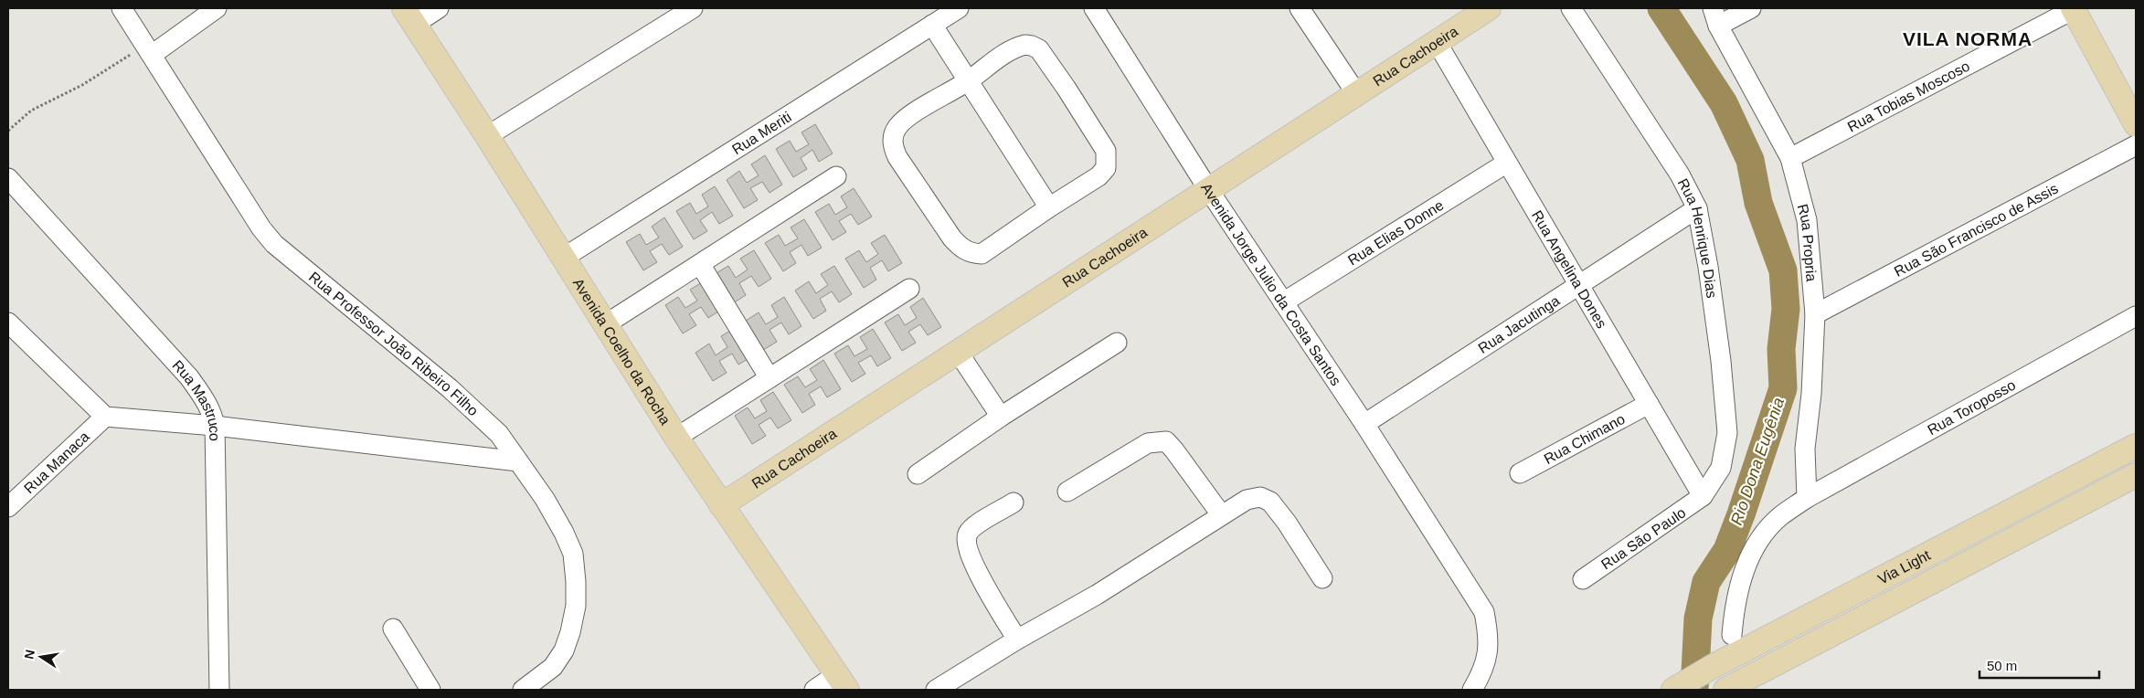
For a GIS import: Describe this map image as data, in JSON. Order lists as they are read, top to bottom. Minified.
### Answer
{"streets":{"main road":["Rua Cachoeira","Avenida Coelho da Rocha","Via Light"],"street":["Rua Tobias Moscoso","Rua Meriti","Rua São Francisco de Assis","Rua Elias Donne","Rua Henrique Dias","Rua Propria","Rua Angelina Dones","Avenida Jorge Julio da Costa Santos","Rua Jacutinga","Rua Professor João Ribeiro Filho","Rua Mastruco","Rua Toroposso","Rua Chimano","Rua Manaca","Rua São Paulo"]},"crossings":[["Rua Cachoeira","Rua Angelina Dones"],["Rua Cachoeira","Avenida Jorge Julio da Costa Santos"],["Rua Cachoeira","Avenida Coelho da Rocha"],["Rua Tobias Moscoso","Rua Propria"],["Rua Meriti","Avenida Coelho da Rocha"],["Rua São Francisco de Assis","Rua Propria"],["Rua Elias Donne","Rua Angelina Dones"],["Rua Elias Donne","Avenida Jorge Julio da Costa Santos"],["Rua Henrique Dias","Rua Angelina Dones"],["Rua Henrique Dias","Rua Jacutinga"],["Rua Henrique Dias","Rua São Paulo"],["Rua Propria","Rua Toroposso"],["Rua Angelina Dones","Rua Jacutinga"],["Rua Angelina Dones","Rua Chimano"],["Rua Angelina Dones","Rua São Paulo"],["Avenida Jorge Julio da Costa Santos","Rua Jacutinga"]],"districts":["VILA NORMA"],"water":["Rio Dona Eugênia"],"scale_bar":"50 m","north":"left"}
